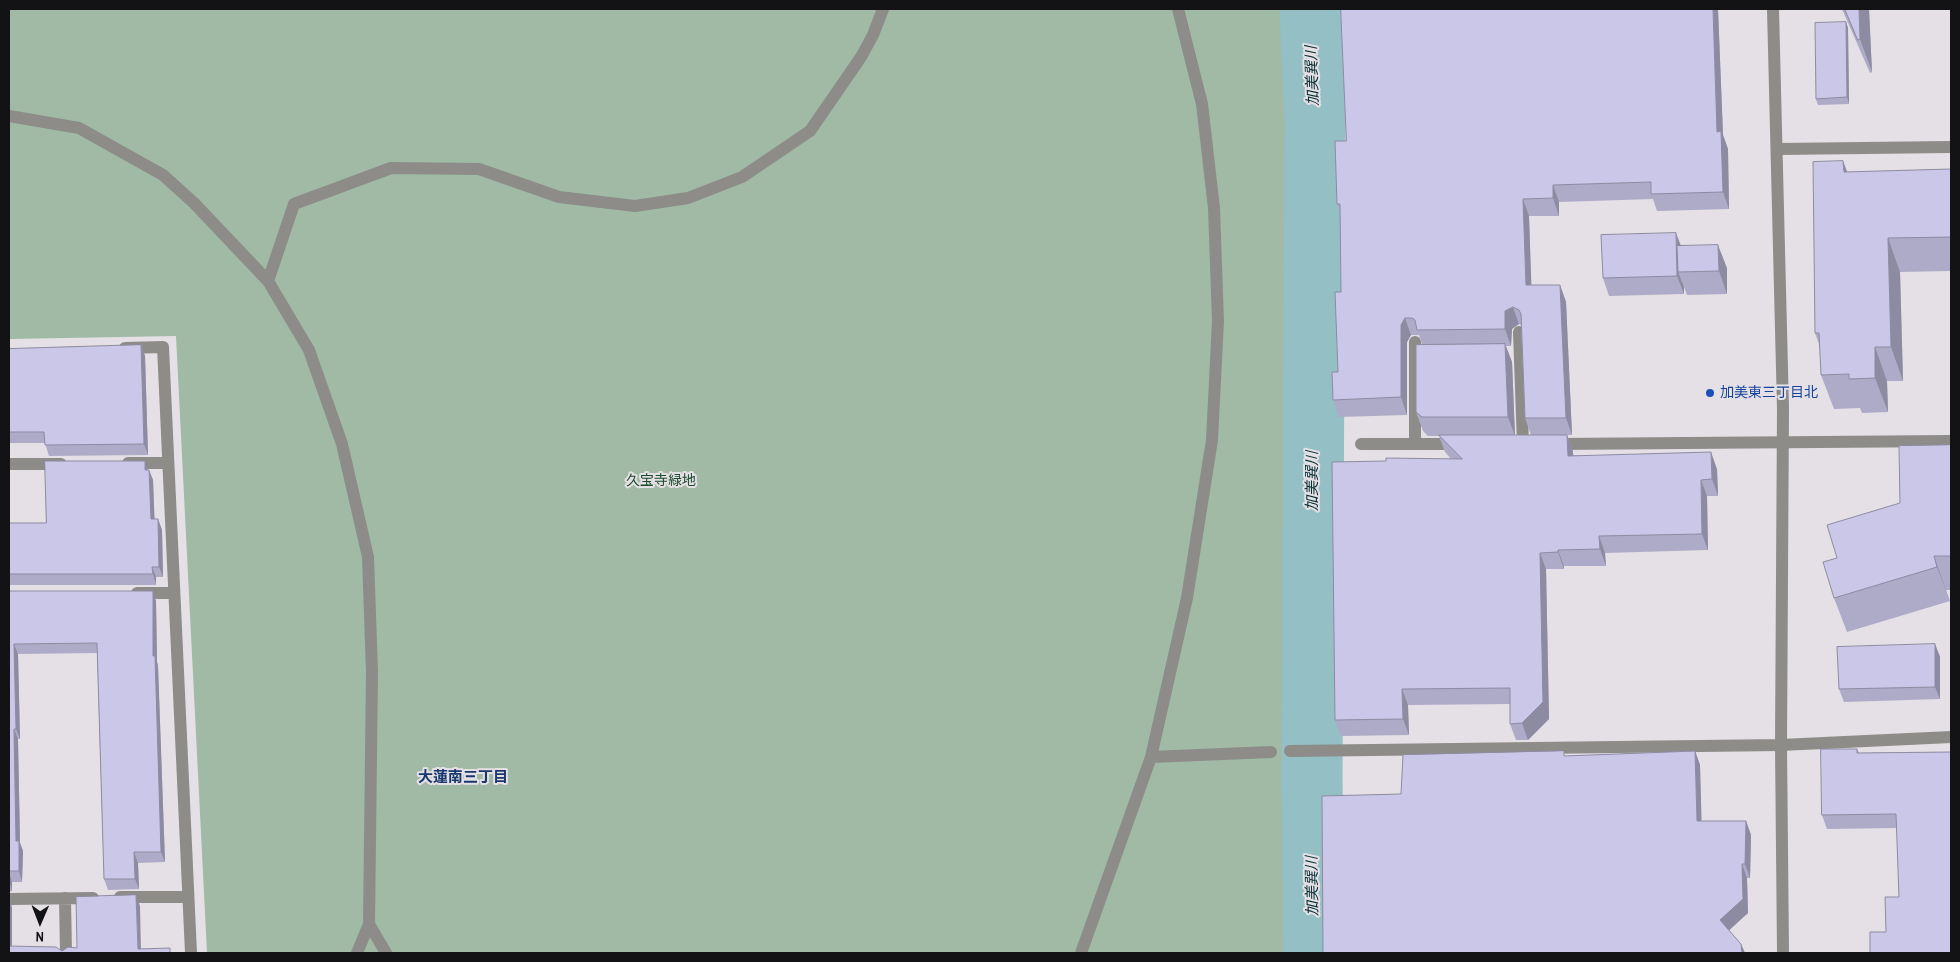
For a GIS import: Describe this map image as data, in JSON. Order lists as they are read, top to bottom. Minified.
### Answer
{"districts":["大蓮南三丁目"],"water":["加美巽川"],"parks":["久宝寺緑地"],"places":["加美東三丁目北"],"north":"bottom"}
